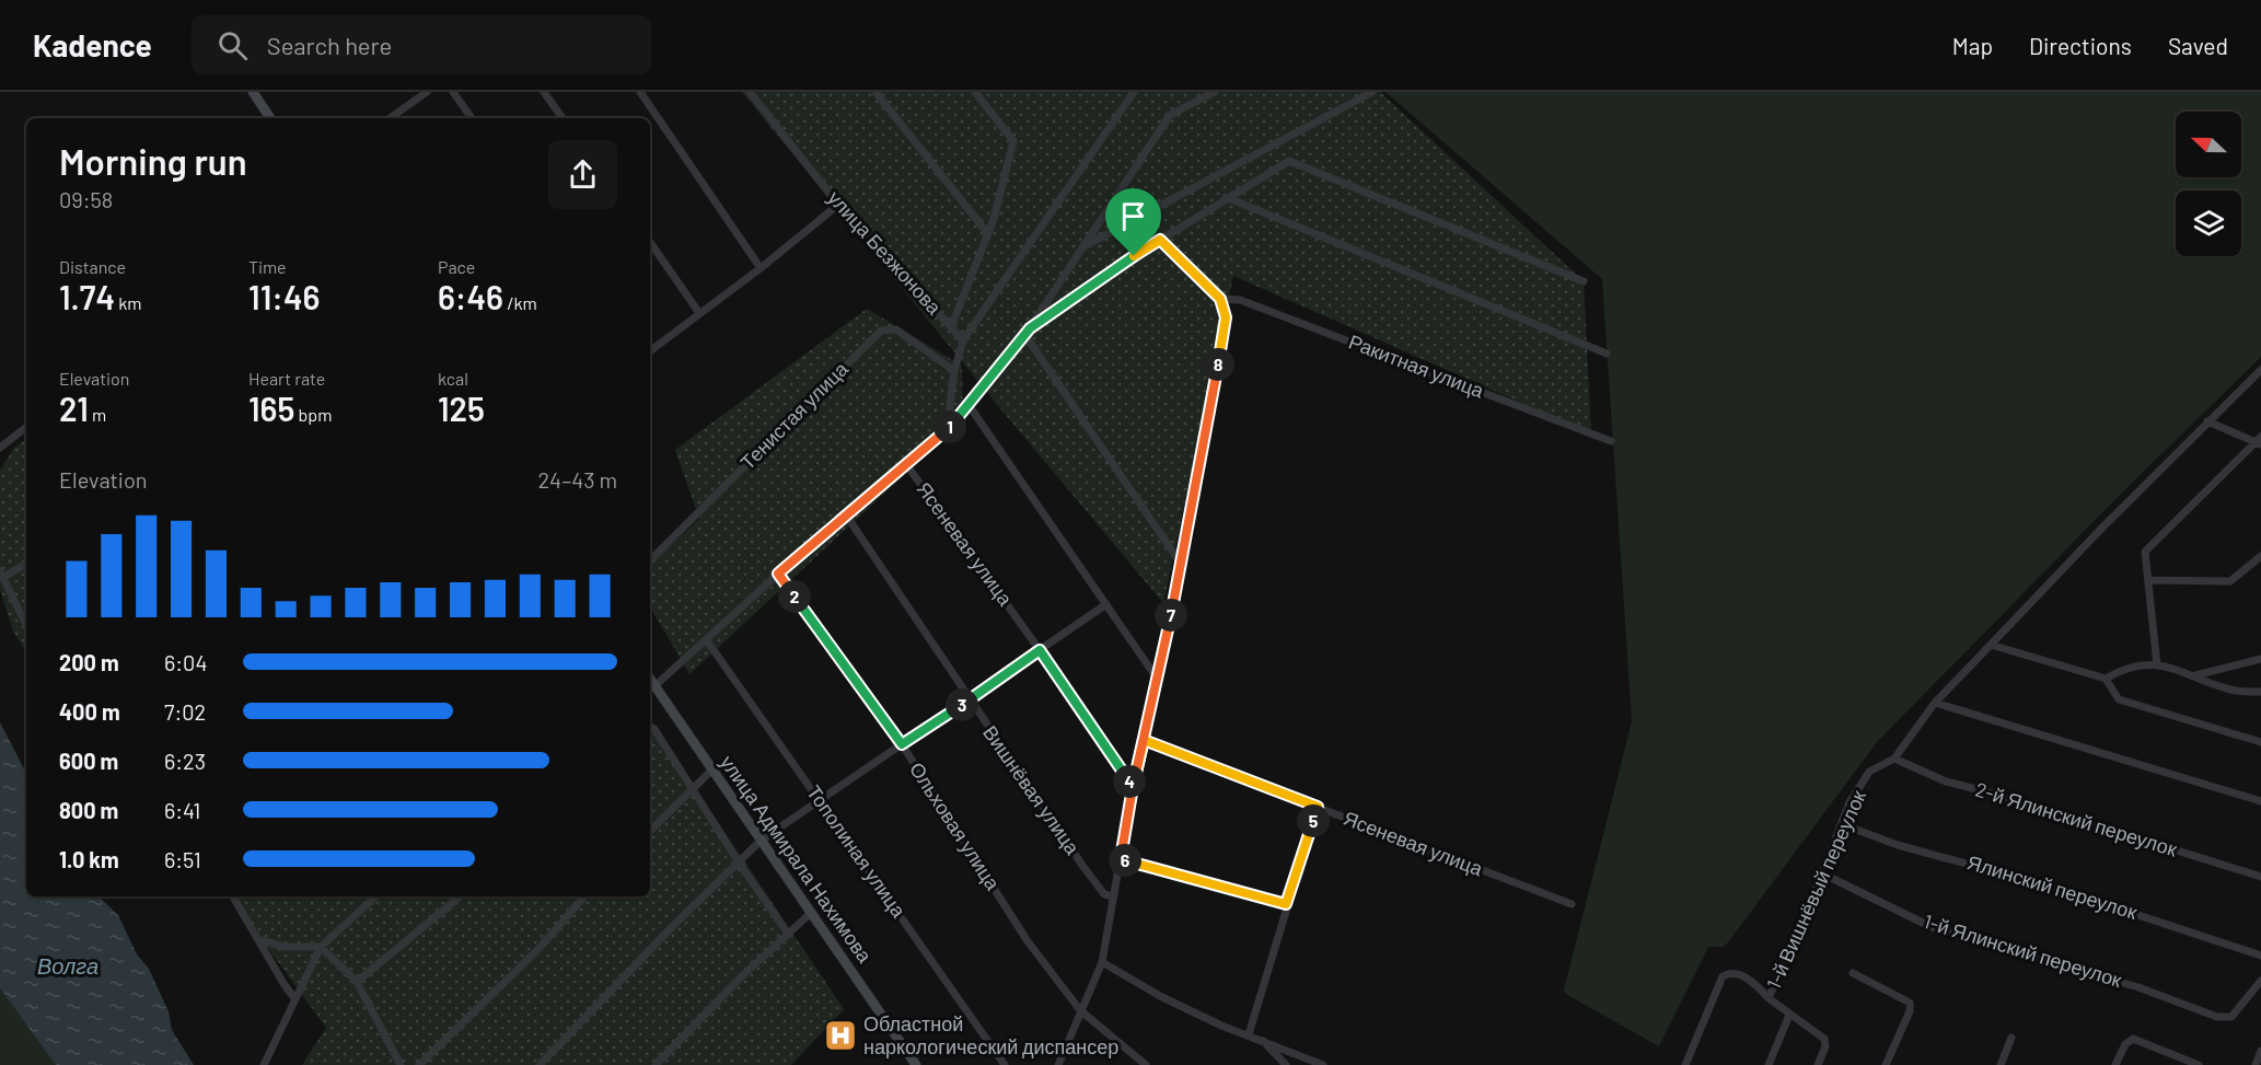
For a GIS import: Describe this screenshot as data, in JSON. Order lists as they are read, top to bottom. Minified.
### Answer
{"streets":{"main road":["улица Адмирала Нахимова"],"street":["улица Безжонова","Ракитная улица","Тенистая улица","Ясеневая улица","Вишнёвая улица","2-й Ялинский переулок","Ольховая улица","Тополиная улица","Ялинский переулок","1-й Вишнёвый переулок","1-й Ялинский переулок"]},"crossings":[["2-й Ялинский переулок","1-й Вишнёвый переулок"],["Ялинский переулок","1-й Вишнёвый переулок"],["1-й Вишнёвый переулок","1-й Ялинский переулок"]],"water":["Волга"],"places":{"hospital":["Областной наркологический диспансер"]},"north":"left","page":{"header":"Kadence","search":"Search here","nav":["Map","Directions","Saved"],"heading":["Morning run","09:58"],"stats":[["Distance","1.74 km"],["Time","11:46"],["Pace","6:46 /km"],["Elevation","21 m"],["Heart rate","165 bpm"],["kcal","125"]],"pins":["8","1","2","7","3","4","5","6"],"chart":["Elevation","24–43 m"],"list":[{"name":"200 m","note":"6:04"},{"name":"400 m","note":"7:02"},{"name":"600 m","note":"6:23"},{"name":"800 m","note":"6:41"},{"name":"1.0 km","note":"6:51"}]}}
